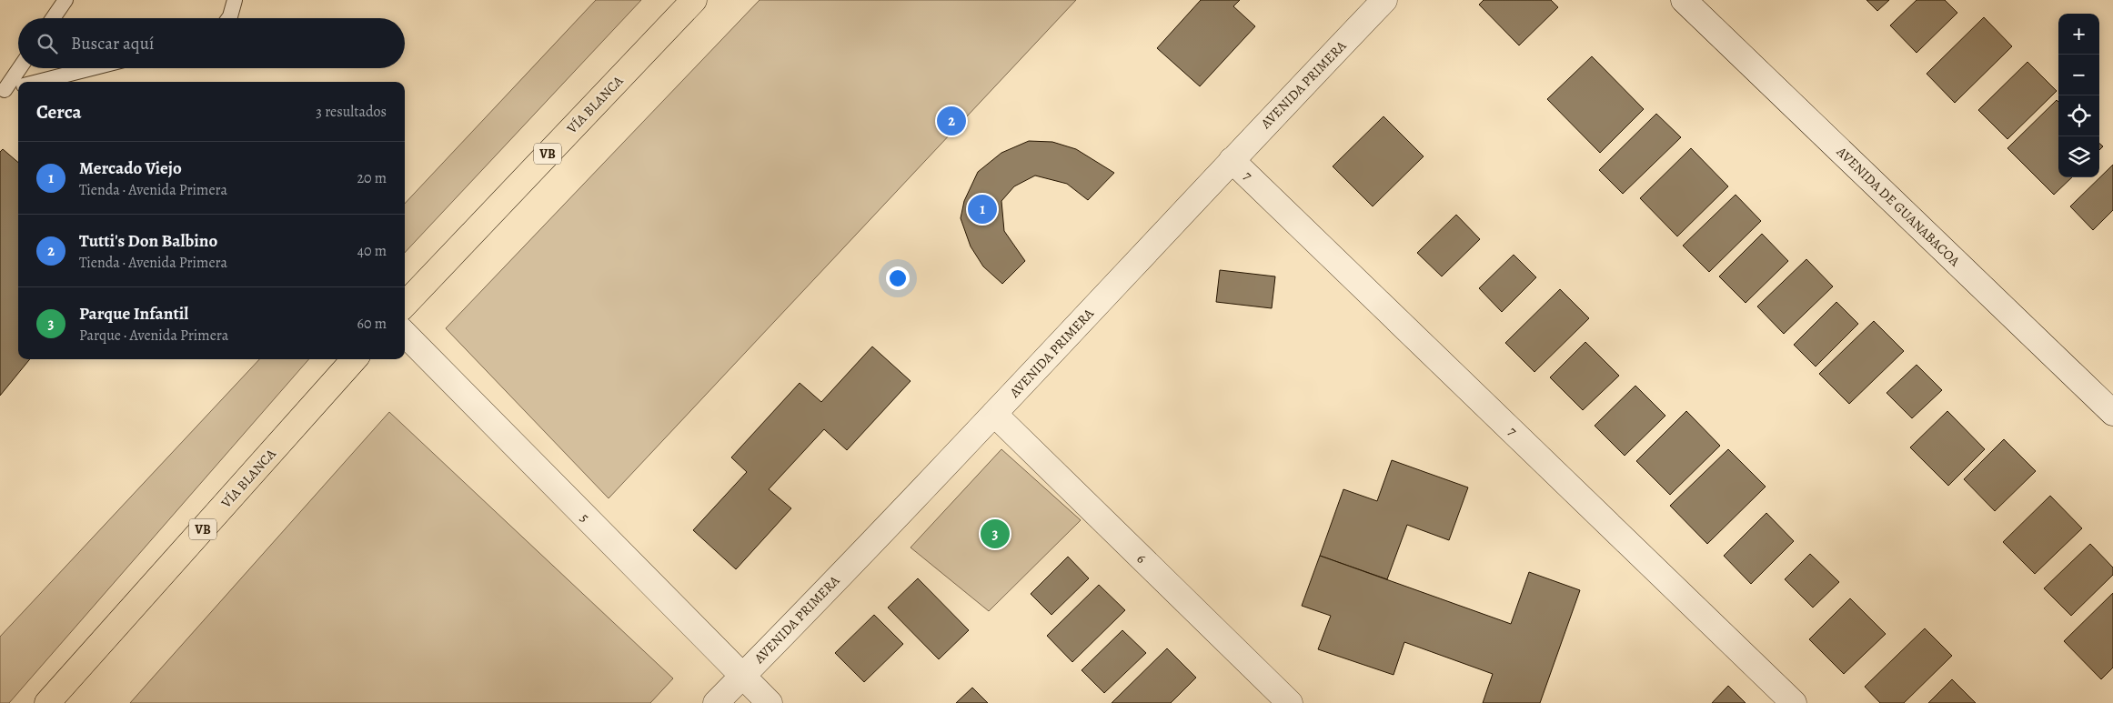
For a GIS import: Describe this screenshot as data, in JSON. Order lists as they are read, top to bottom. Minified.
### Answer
{"streets":{"main road":["VÍA BLANCA","VB"],"street":["AVENIDA PRIMERA","7","AVENIDA DE GUANABACOA","5","6"]},"crossings":[["AVENIDA PRIMERA","7"],["AVENIDA PRIMERA","5"],["AVENIDA PRIMERA","6"]],"page":{"map_buttons":["+","−"],"search":"Buscar aquí","heading":["Cerca","3 resultados"],"pins":["2","1","3"],"list":[{"mark":"1","name":"Mercado Viejo","note":"Tienda · Avenida Primera","value":"20 m"},{"mark":"2","name":"Tutti's Don Balbino","note":"Tienda · Avenida Primera","value":"40 m"},{"mark":"3","name":"Parque Infantil","note":"Parque · Avenida Primera","value":"60 m"}]}}
